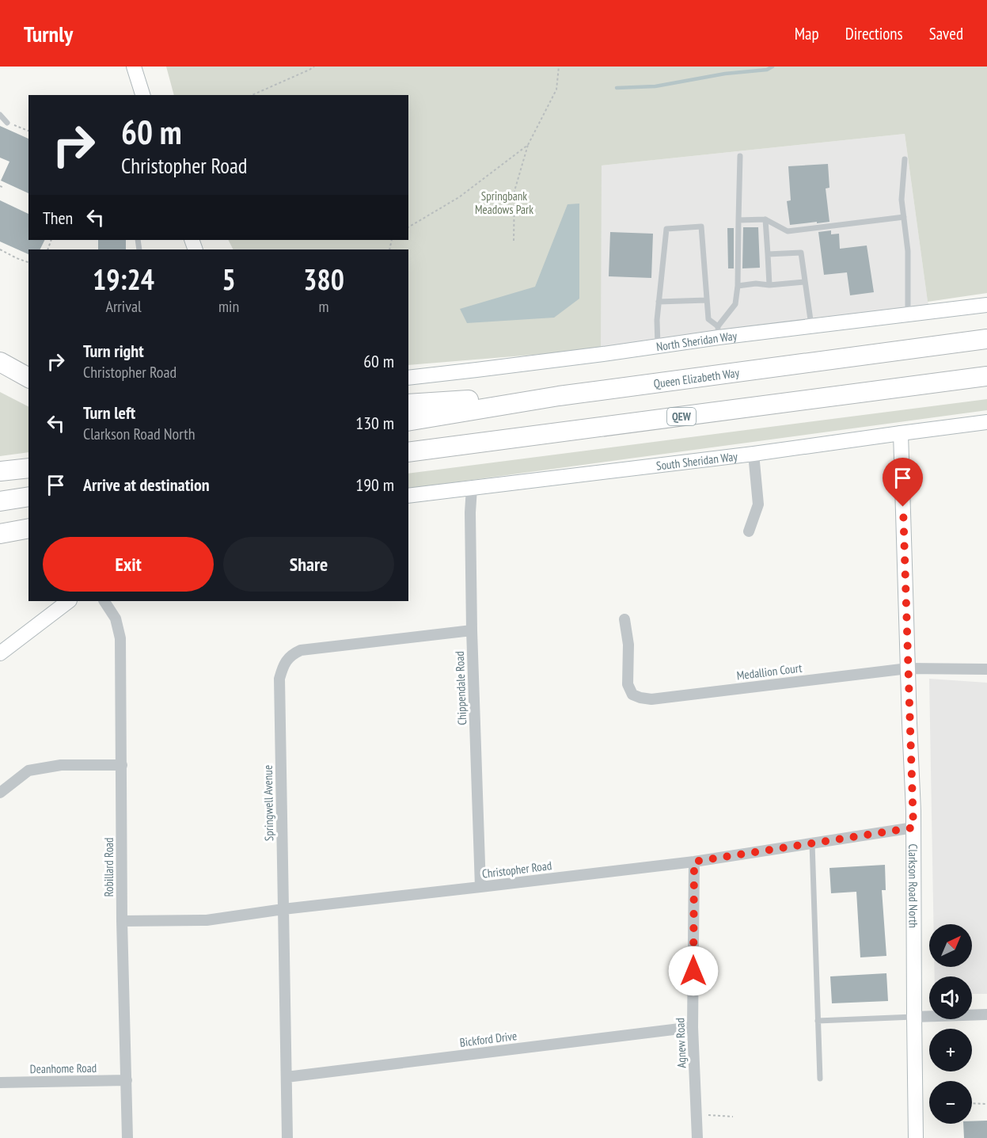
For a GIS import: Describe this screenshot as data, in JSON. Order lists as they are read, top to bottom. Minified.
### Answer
{"streets":{"highway":["Queen Elizabeth Way","QEW"],"street":["North Sheridan Way","South Sheridan Way","Medallion Court","Chippendale Road","Springwell Avenue","Robillard Road","Christopher Road","Clarkson Road North","Bickford Drive","Agnew Road","Deanhome Road"]},"crossings":[["South Sheridan Way","Chippendale Road"],["South Sheridan Way","Clarkson Road North"],["Medallion Court","Clarkson Road North"],["Chippendale Road","Springwell Avenue"],["Chippendale Road","Christopher Road"],["Springwell Avenue","Christopher Road"],["Springwell Avenue","Bickford Drive"],["Robillard Road","Christopher Road"],["Robillard Road","Deanhome Road"],["Christopher Road","Clarkson Road North"],["Christopher Road","Agnew Road"],["Bickford Drive","Agnew Road"]],"parks":["Springbank Meadows Park"],"north":"top right","page":{"header":"Turnly","nav":["Map","Directions","Saved"],"turn":["60 m","Christopher Road"],"then":"Then","eta":["19:24","Arrival","5","min","380","m"],"list":[{"name":"Turn right","note":"Christopher Road","value":"60 m"},{"name":"Turn left","note":"Clarkson Road North","value":"130 m"},{"name":"Arrive at destination","value":"190 m"}],"buttons":["Exit","Share"],"map_buttons":["+","−"]}}
